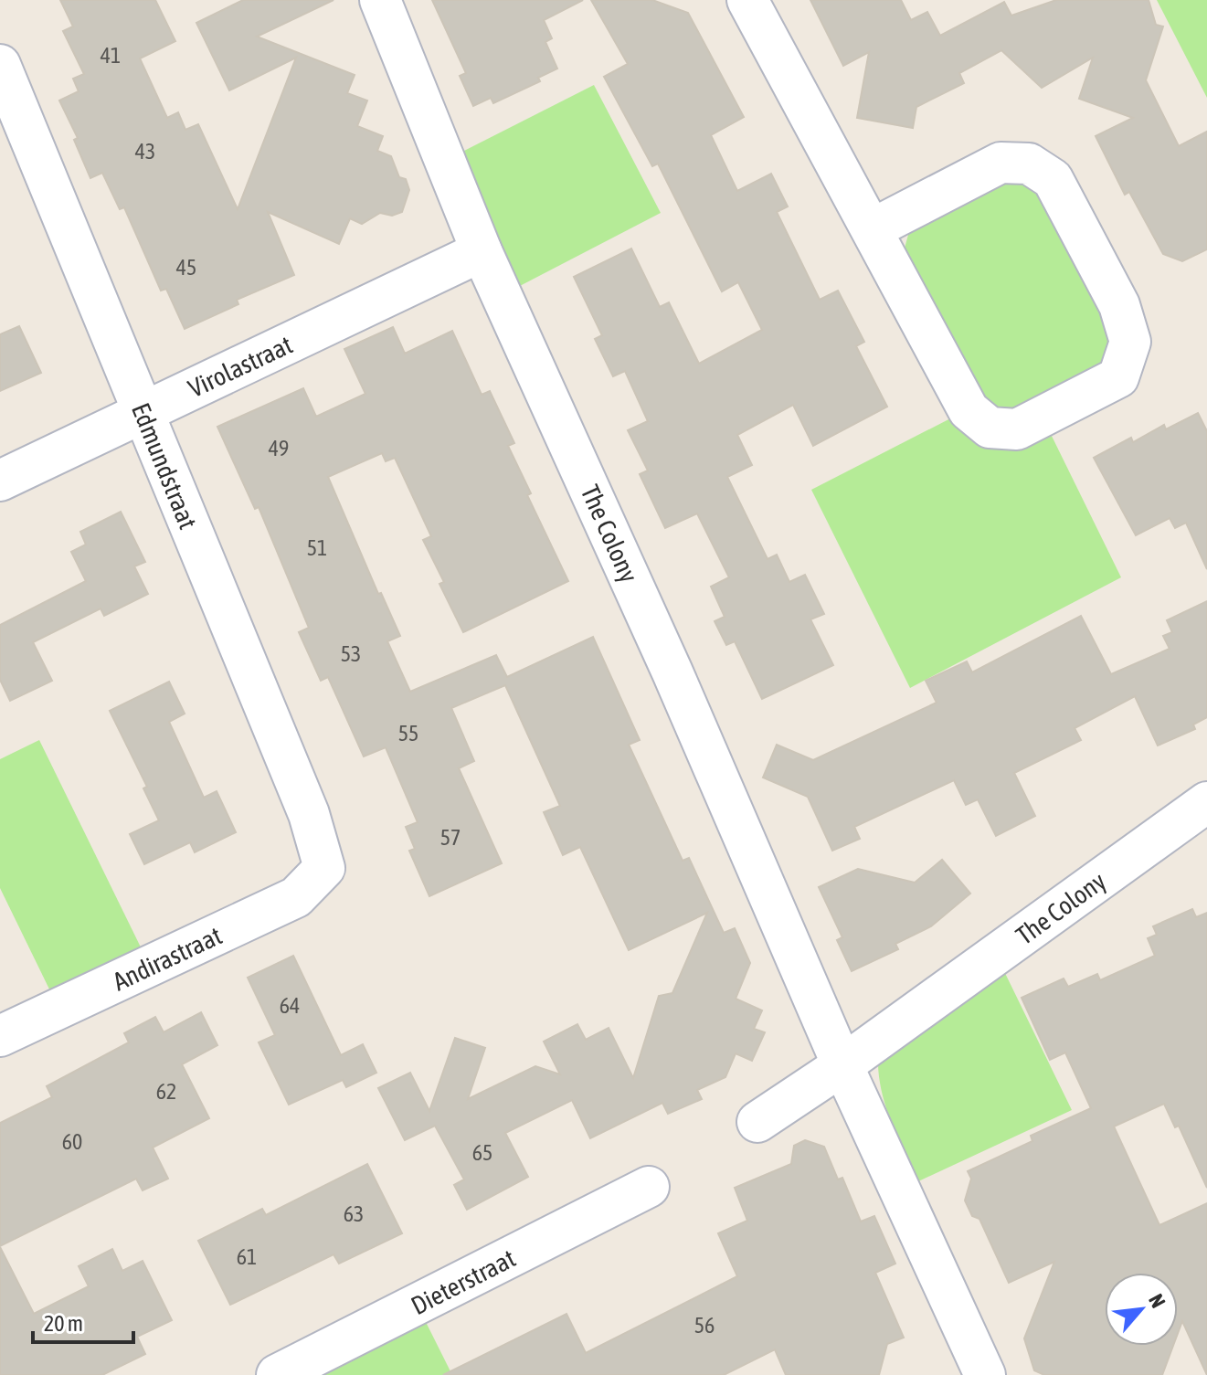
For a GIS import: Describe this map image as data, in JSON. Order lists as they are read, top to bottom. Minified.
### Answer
{"streets":{"street":["Virolastraat","Edmundstraat","The Colony","Andirastraat","Dieterstraat"]},"crossings":[["Virolastraat","Edmundstraat"],["Virolastraat","The Colony"],["Edmundstraat","Andirastraat"]],"house_numbers":["41","43","45","49","51","53","55","57","64","62","60","65","63","61","56"],"scale_bar":"20 m","north":"top right"}
